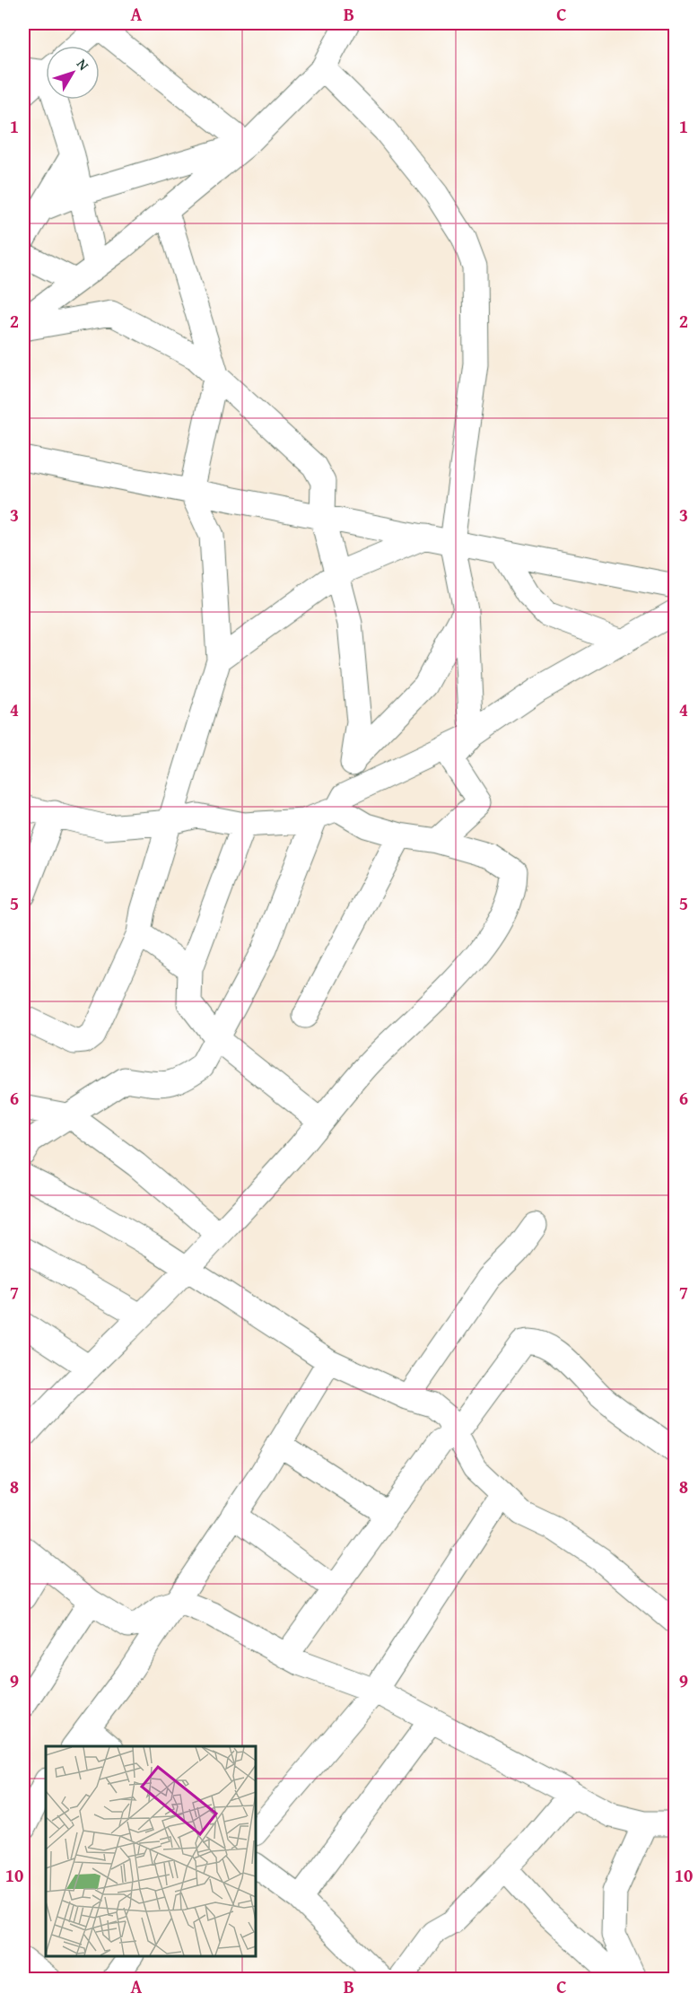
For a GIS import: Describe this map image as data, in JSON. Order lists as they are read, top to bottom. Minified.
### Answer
{"north":"top right","grid":{"columns":["A","B","C"],"rows":["1","2","3","4","5","6","7","8","9","10"]}}
